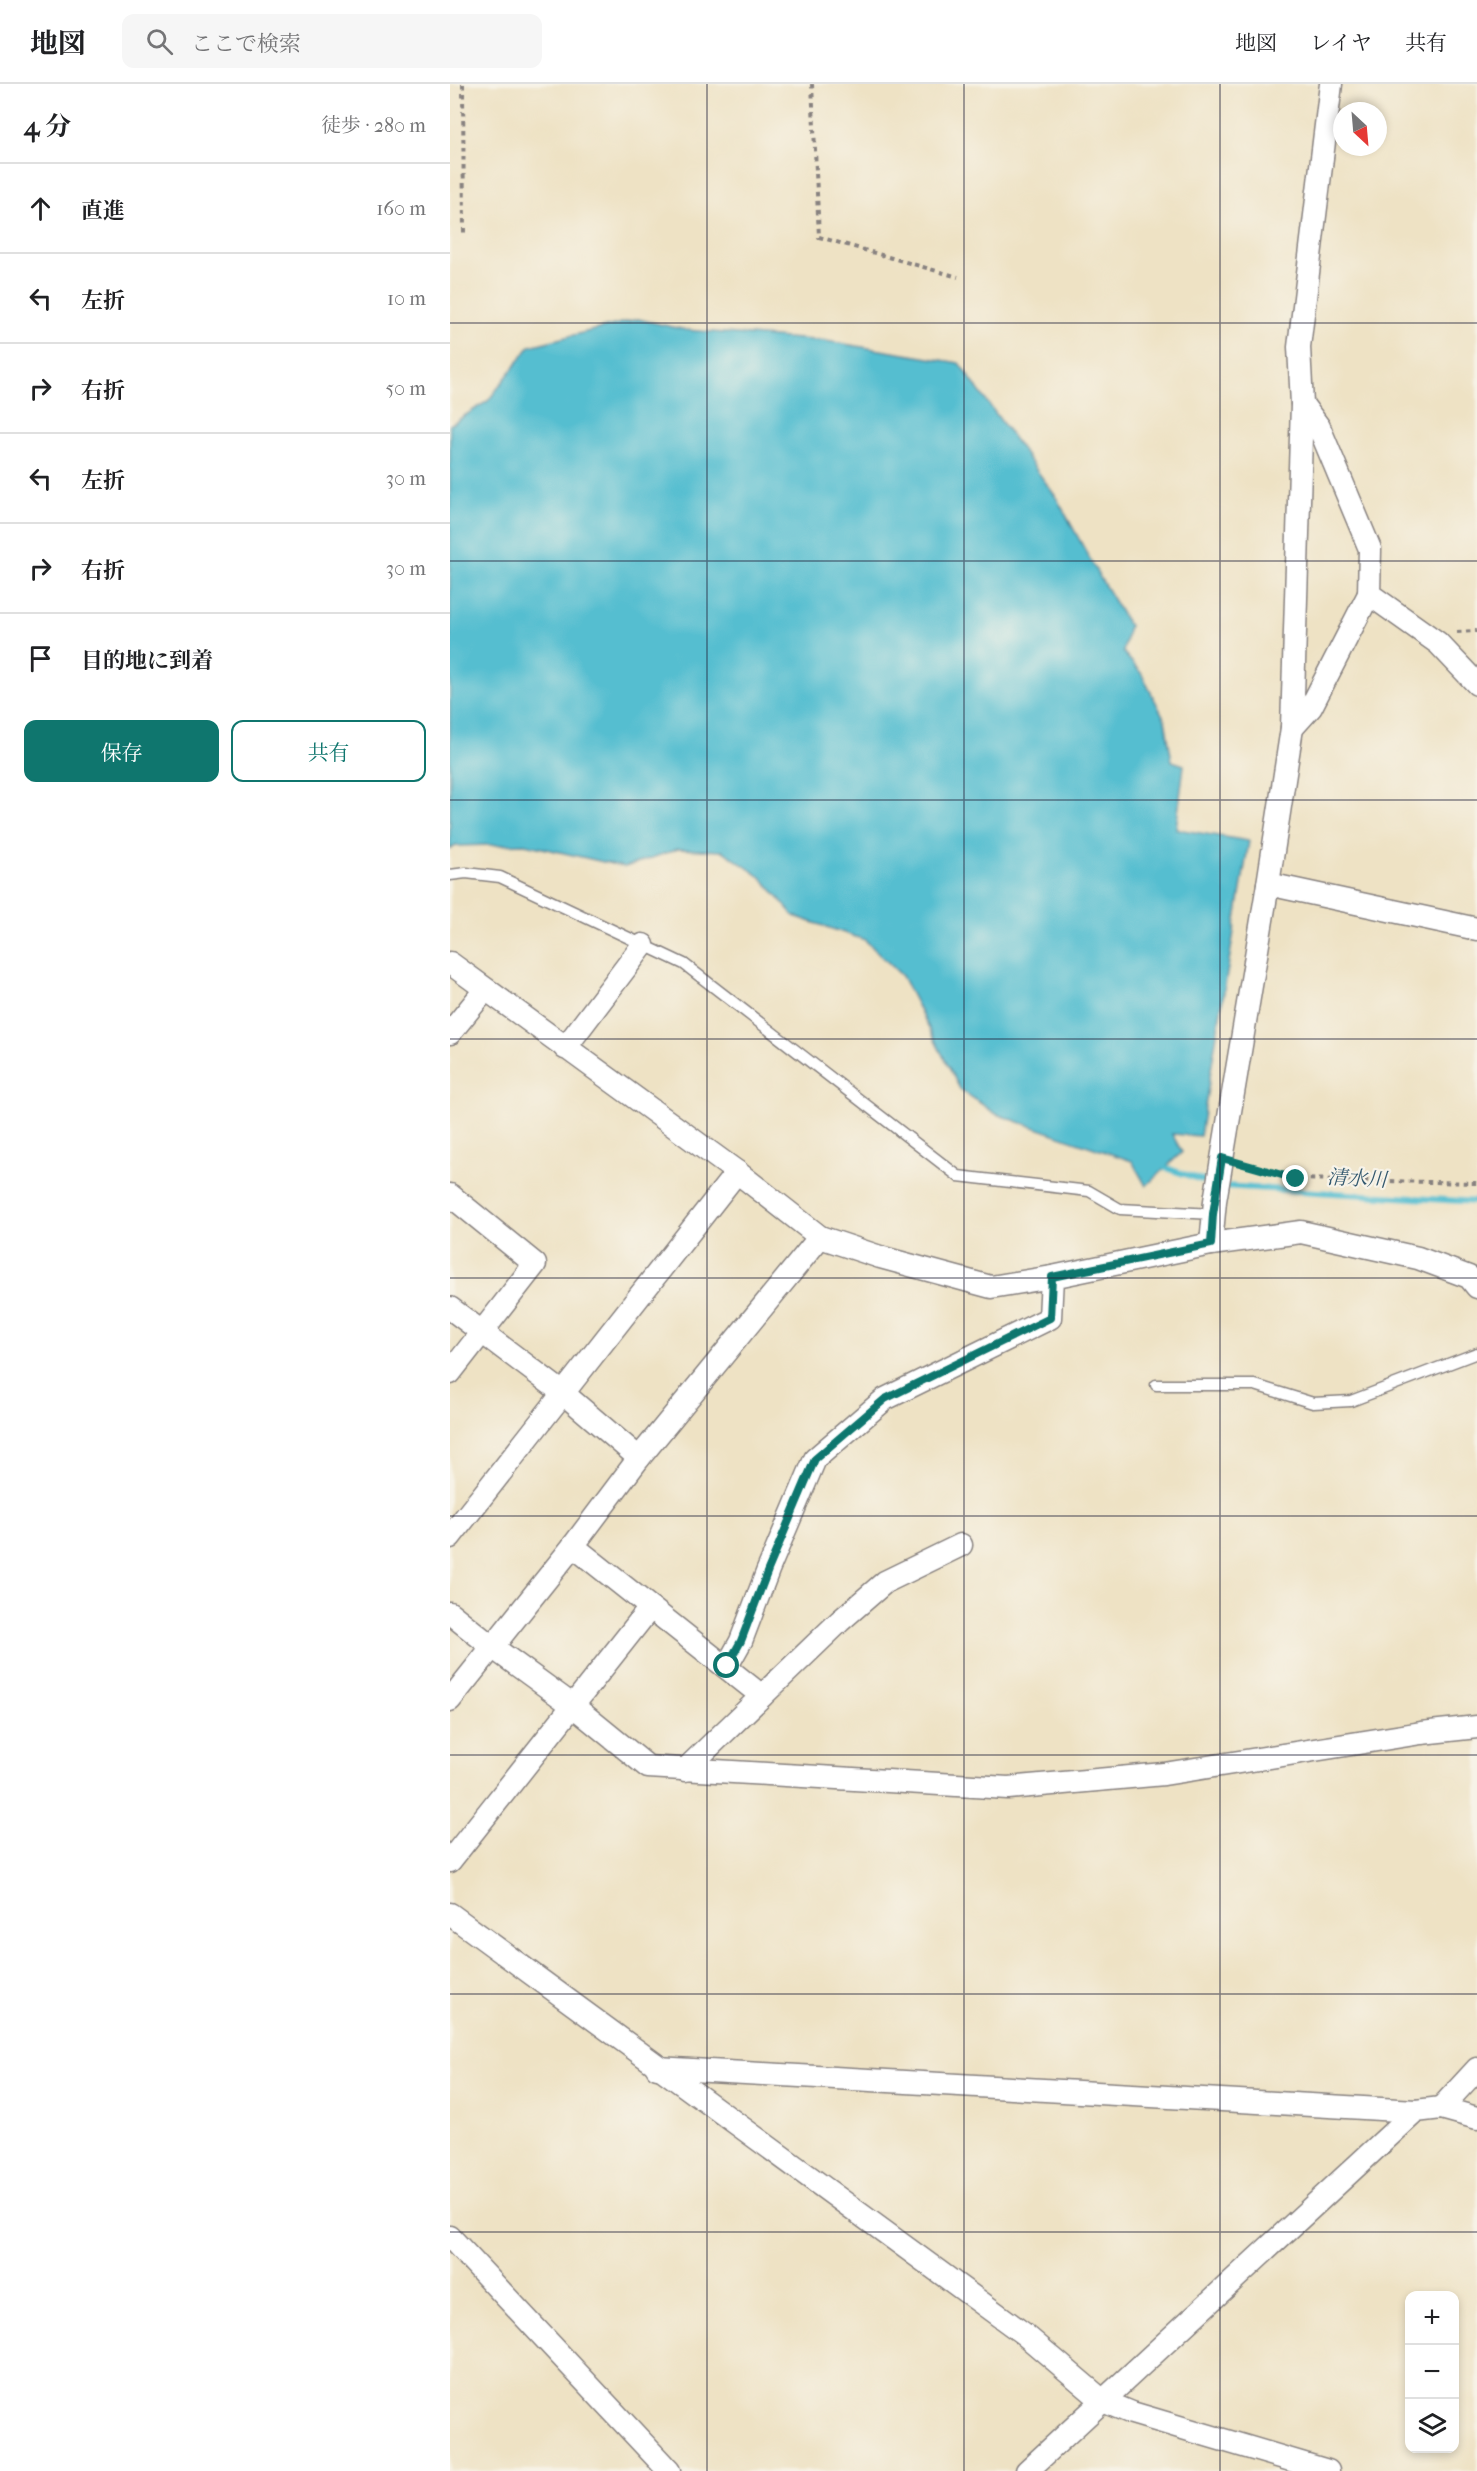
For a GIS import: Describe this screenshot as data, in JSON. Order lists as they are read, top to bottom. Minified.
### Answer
{"water":["清水川"],"north":"bottom right","page":{"header":"地図","search":"ここで検索","nav":["地図","レイヤ","共有"],"heading":["4 分","徒歩 · 280 m"],"list":[["直進","160 m"],["左折","10 m"],["右折","50 m"],["左折","30 m"],["右折","30 m"],"目的地に到着"],"buttons":["保存","共有"],"map_buttons":["+","−"]}}
